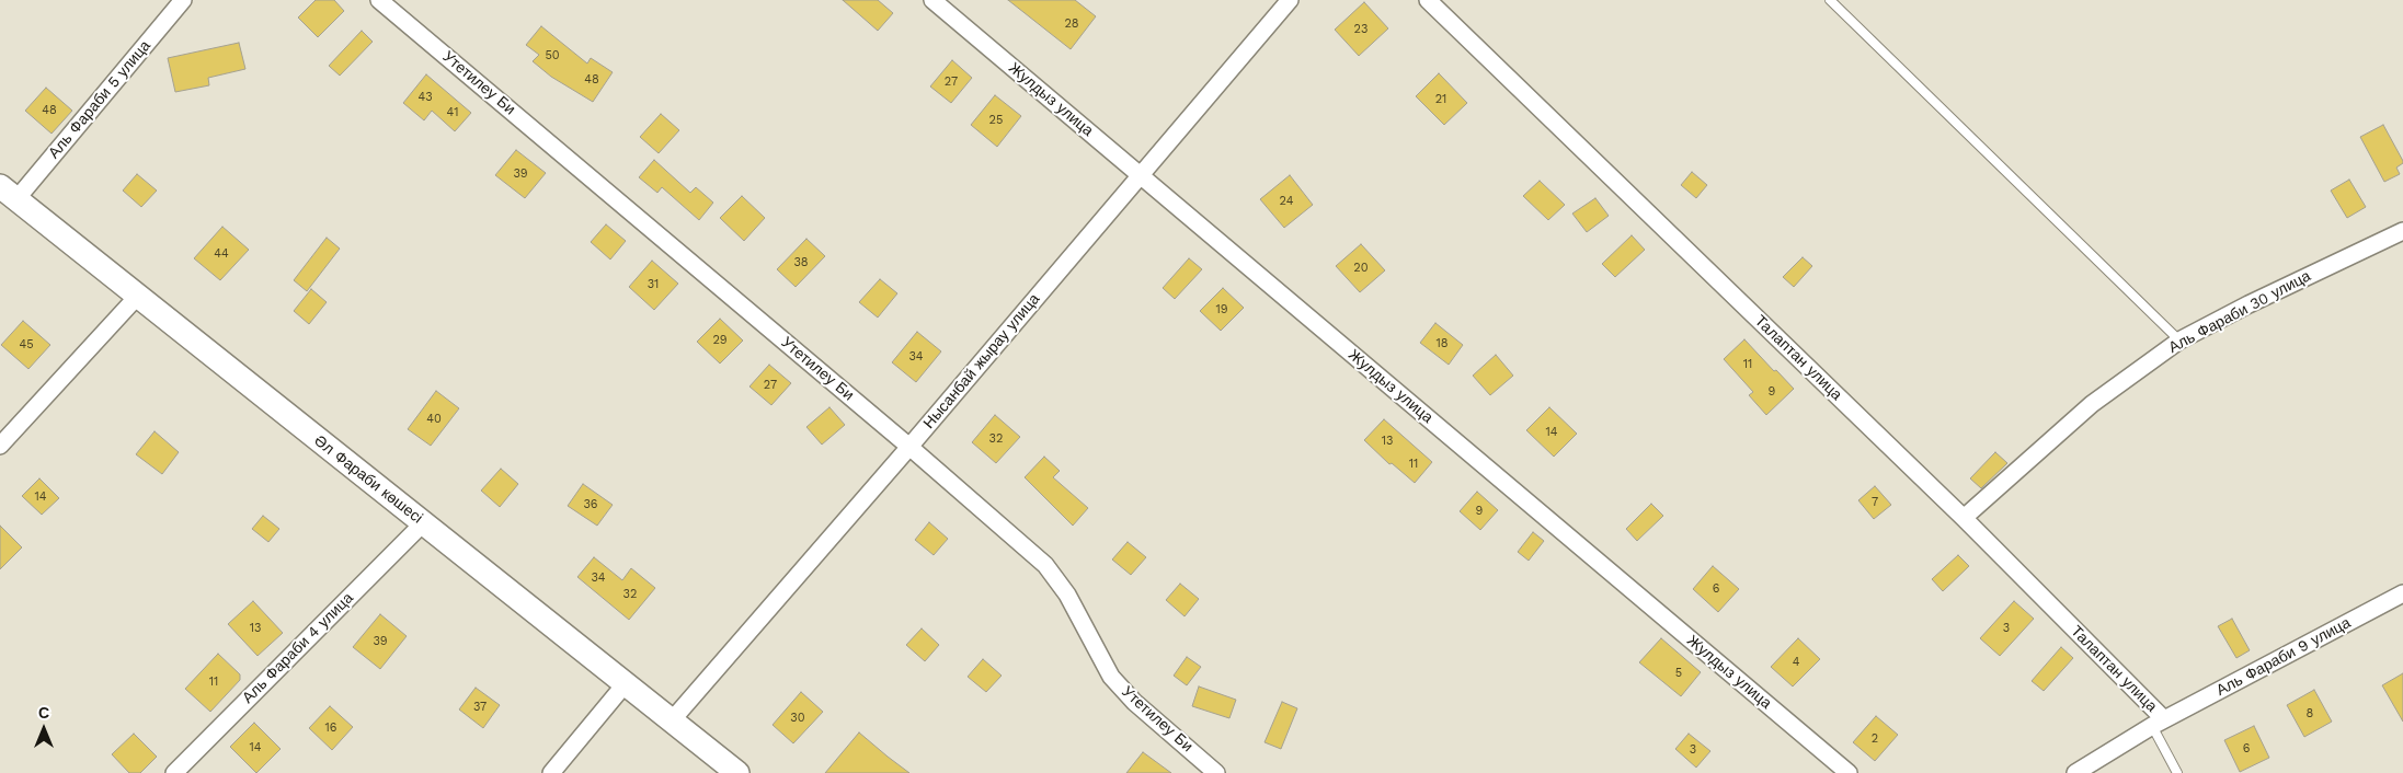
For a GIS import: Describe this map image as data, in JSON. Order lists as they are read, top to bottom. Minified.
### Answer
{"streets":{"street":["Утетилеу Би","Аль Фараби 5 улица","Жулдыз улица","Аль Фараби 30 улица","Талаптан улица","Нысанбай жырау улица","Әл Фараби көшесі","Аль Фараби 4 улица","Аль Фараби 9 улица"]},"crossings":[["Утетилеу Би","Нысанбай жырау улица"],["Аль Фараби 5 улица","Әл Фараби көшесі"],["Жулдыз улица","Нысанбай жырау улица"],["Аль Фараби 30 улица","Талаптан улица"],["Талаптан улица","Аль Фараби 9 улица"],["Нысанбай жырау улица","Әл Фараби көшесі"],["Әл Фараби көшесі","Аль Фараби 4 улица"]],"house_numbers":["28","23","50","48","27","43","21","48","41","25","39","24","44","38","20","31","19","29","18","45","34","11","27","9","40","14","32","13","11","14","7","36","9","34","6","32","13","3","39","4","5","11","37","8","30","16","2","14","6","3"],"north":"top"}
